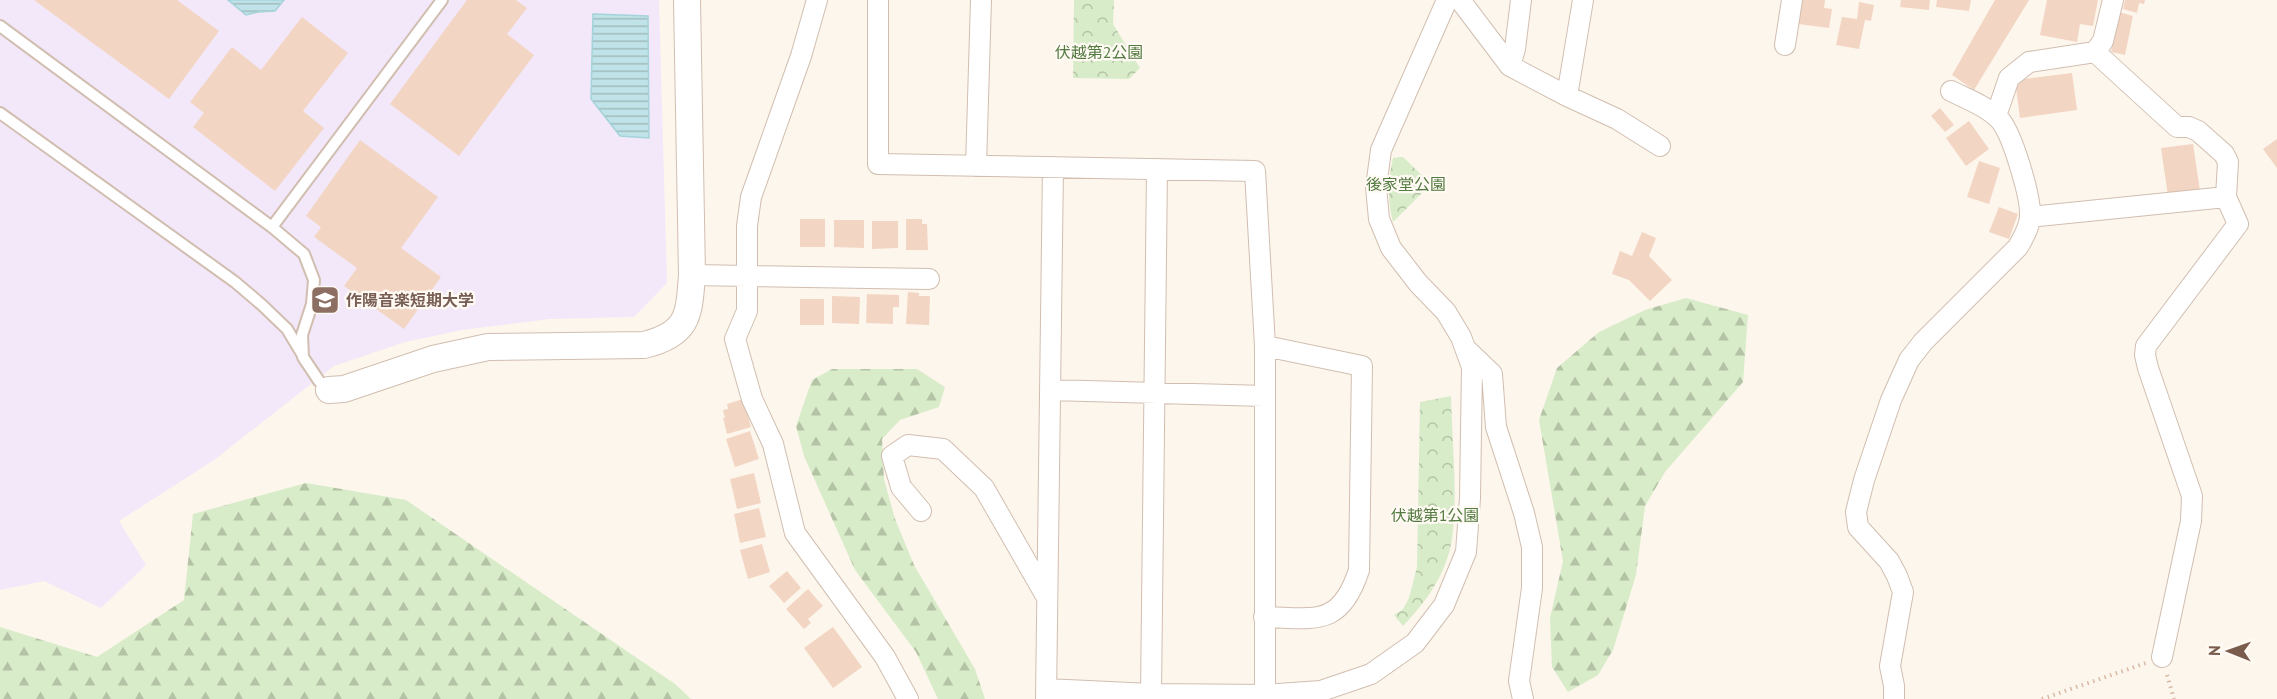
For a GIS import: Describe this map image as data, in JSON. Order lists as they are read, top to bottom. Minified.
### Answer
{"parks":["伏越第2公園","後家堂公園","伏越第1公園"],"places":{"school or university":["作陽音楽短期大学"]},"north":"left"}
